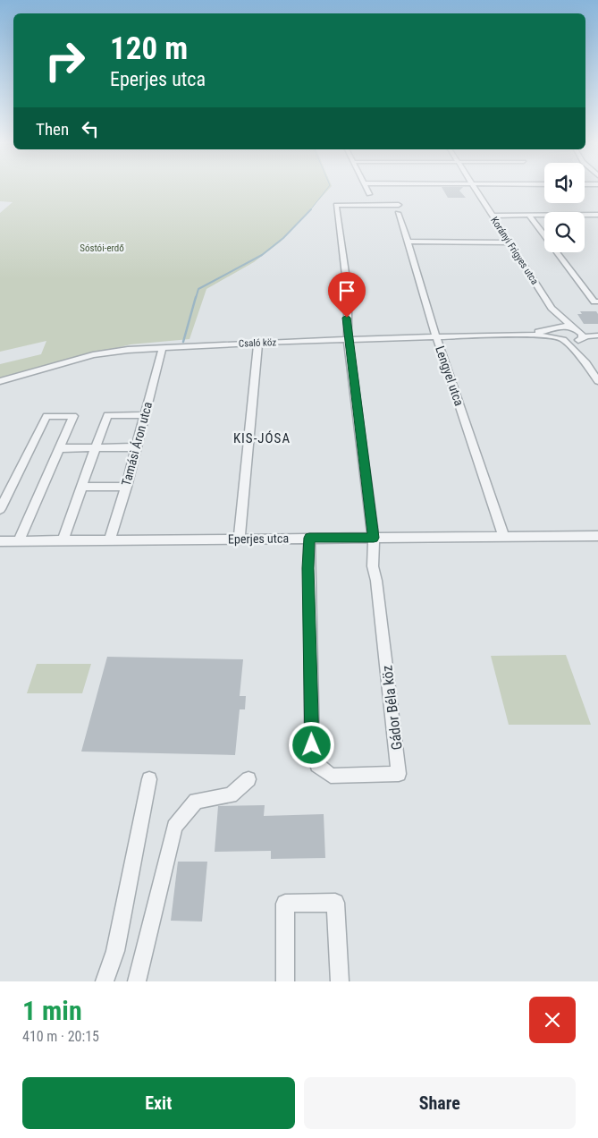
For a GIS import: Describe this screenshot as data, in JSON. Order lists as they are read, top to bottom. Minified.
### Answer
{"streets":{"street":["Korányi Frigyes utca","Csaló köz","Lengyel utca","Tamási Áron utca","Eperjes utca","Gádor Béla köz"]},"crossings":[["Korányi Frigyes utca","Csaló köz"],["Csaló köz","Lengyel utca"],["Csaló köz","Tamási Áron utca"],["Lengyel utca","Eperjes utca"],["Tamási Áron utca","Eperjes utca"],["Eperjes utca","Gádor Béla köz"]],"districts":["KIS-JÓSA"],"parks":["Sóstói-erdő"],"page":{"turn":["120 m","Eperjes utca"],"then":"Then","heading":["1 min","410 m · 20:15"],"buttons":["Exit","Share"]}}
